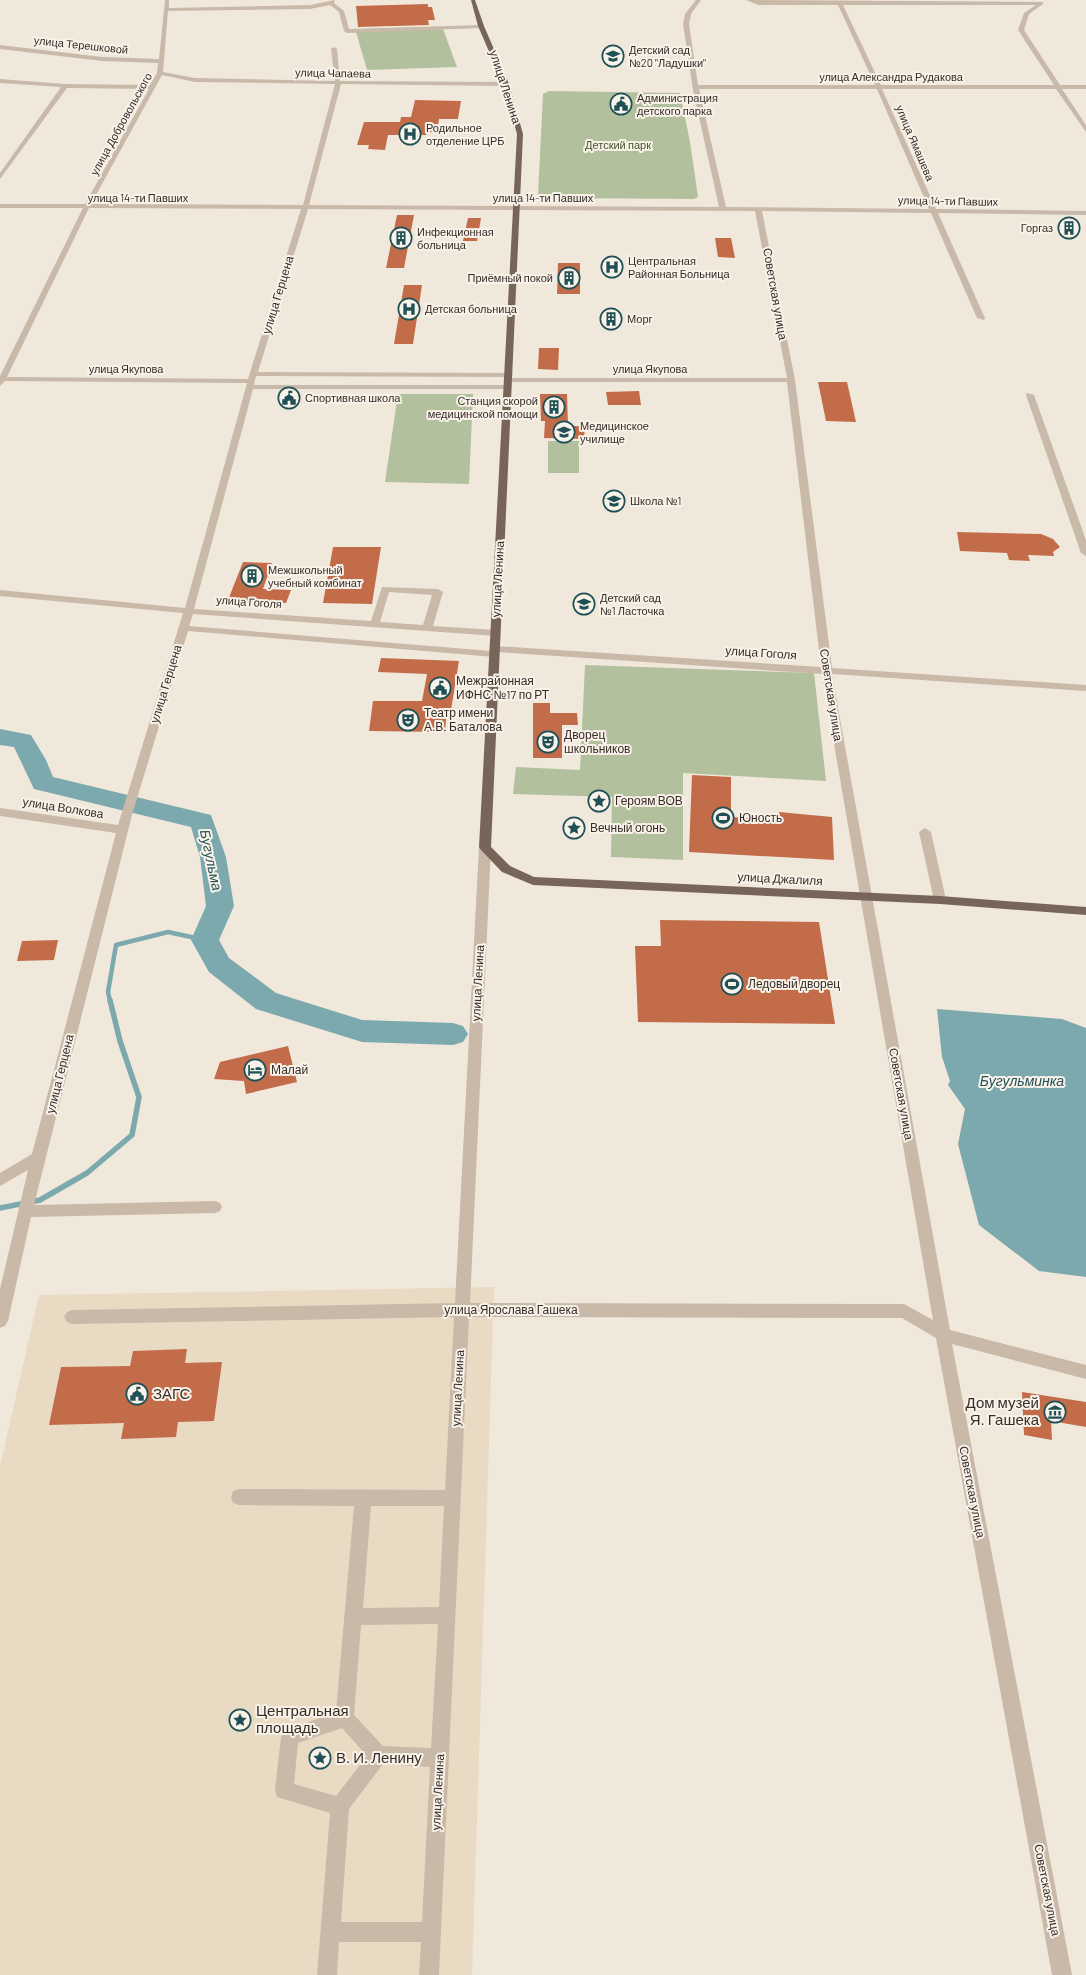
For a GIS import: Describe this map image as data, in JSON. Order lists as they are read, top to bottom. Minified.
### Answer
{"streets":{"main road":["улица Ленина","улица Джалиля"],"street":["улица Терешковой","улица Чапаева","улица Александра Рудакова","улица Добровольского","улица Ямашева","улица 14-ти Павших","Советская улица","улица Герцена","улица Якупова","улица Гоголя","улица Волкова","улица Ярослава Гашека"]},"crossings":[["улица Терешковой","улица Добровольского"],["улица Чапаева","улица Ленина"],["улица Чапаева","улица Добровольского"],["улица Чапаева","улица Герцена"],["улица Александра Рудакова","улица Ямашева"],["улица Ленина","улица 14-ти Павших"],["улица Ленина","улица Якупова"],["улица Ленина","улица Гоголя"],["улица Ленина","улица Джалиля"],["улица Ленина","улица Ярослава Гашека"],["улица Добровольского","улица 14-ти Павших"],["улица Добровольского","улица Якупова"],["улица Ямашева","улица 14-ти Павших"],["улица 14-ти Павших","Советская улица"],["улица 14-ти Павших","улица Герцена"],["Советская улица","улица Якупова"],["Советская улица","улица Гоголя"],["Советская улица","улица Джалиля"],["Советская улица","улица Ярослава Гашека"],["улица Герцена","улица Якупова"],["улица Герцена","улица Гоголя"],["улица Герцена","улица Волкова"]],"water":["Бугульма","Бугульминка"],"parks":["Детский парк"],"places":{"school or university":["Детский сад №20 \"Ладушки\"","Медицинское училище","Школа №1","Детский сад №1 Ласточка"],"public building":["Администрация детского парка","Спортивная школа","Межрайонная ИФНС №17 по РТ","ЗАГС"],"hospital":["Родильное отделение ЦРБ","Центральная Районная Больница","Детская больница"],"building":["Горгаз","Инфекционная больница","Приёмный покой","Морг","Станция скорой медицинской помощи","Межшкольный учебный комбинат"],"theatre":["Театр имени А.В. Баталова","Дворец школьников"],"place":["Героям ВОВ","Вечный огонь","Центральная площадь","В. И. Ленину"],"sports":["Юность","Ледовый дворец"],"hotel":["Малай"],"museum":["Дом музей Я. Гашека"]}}
